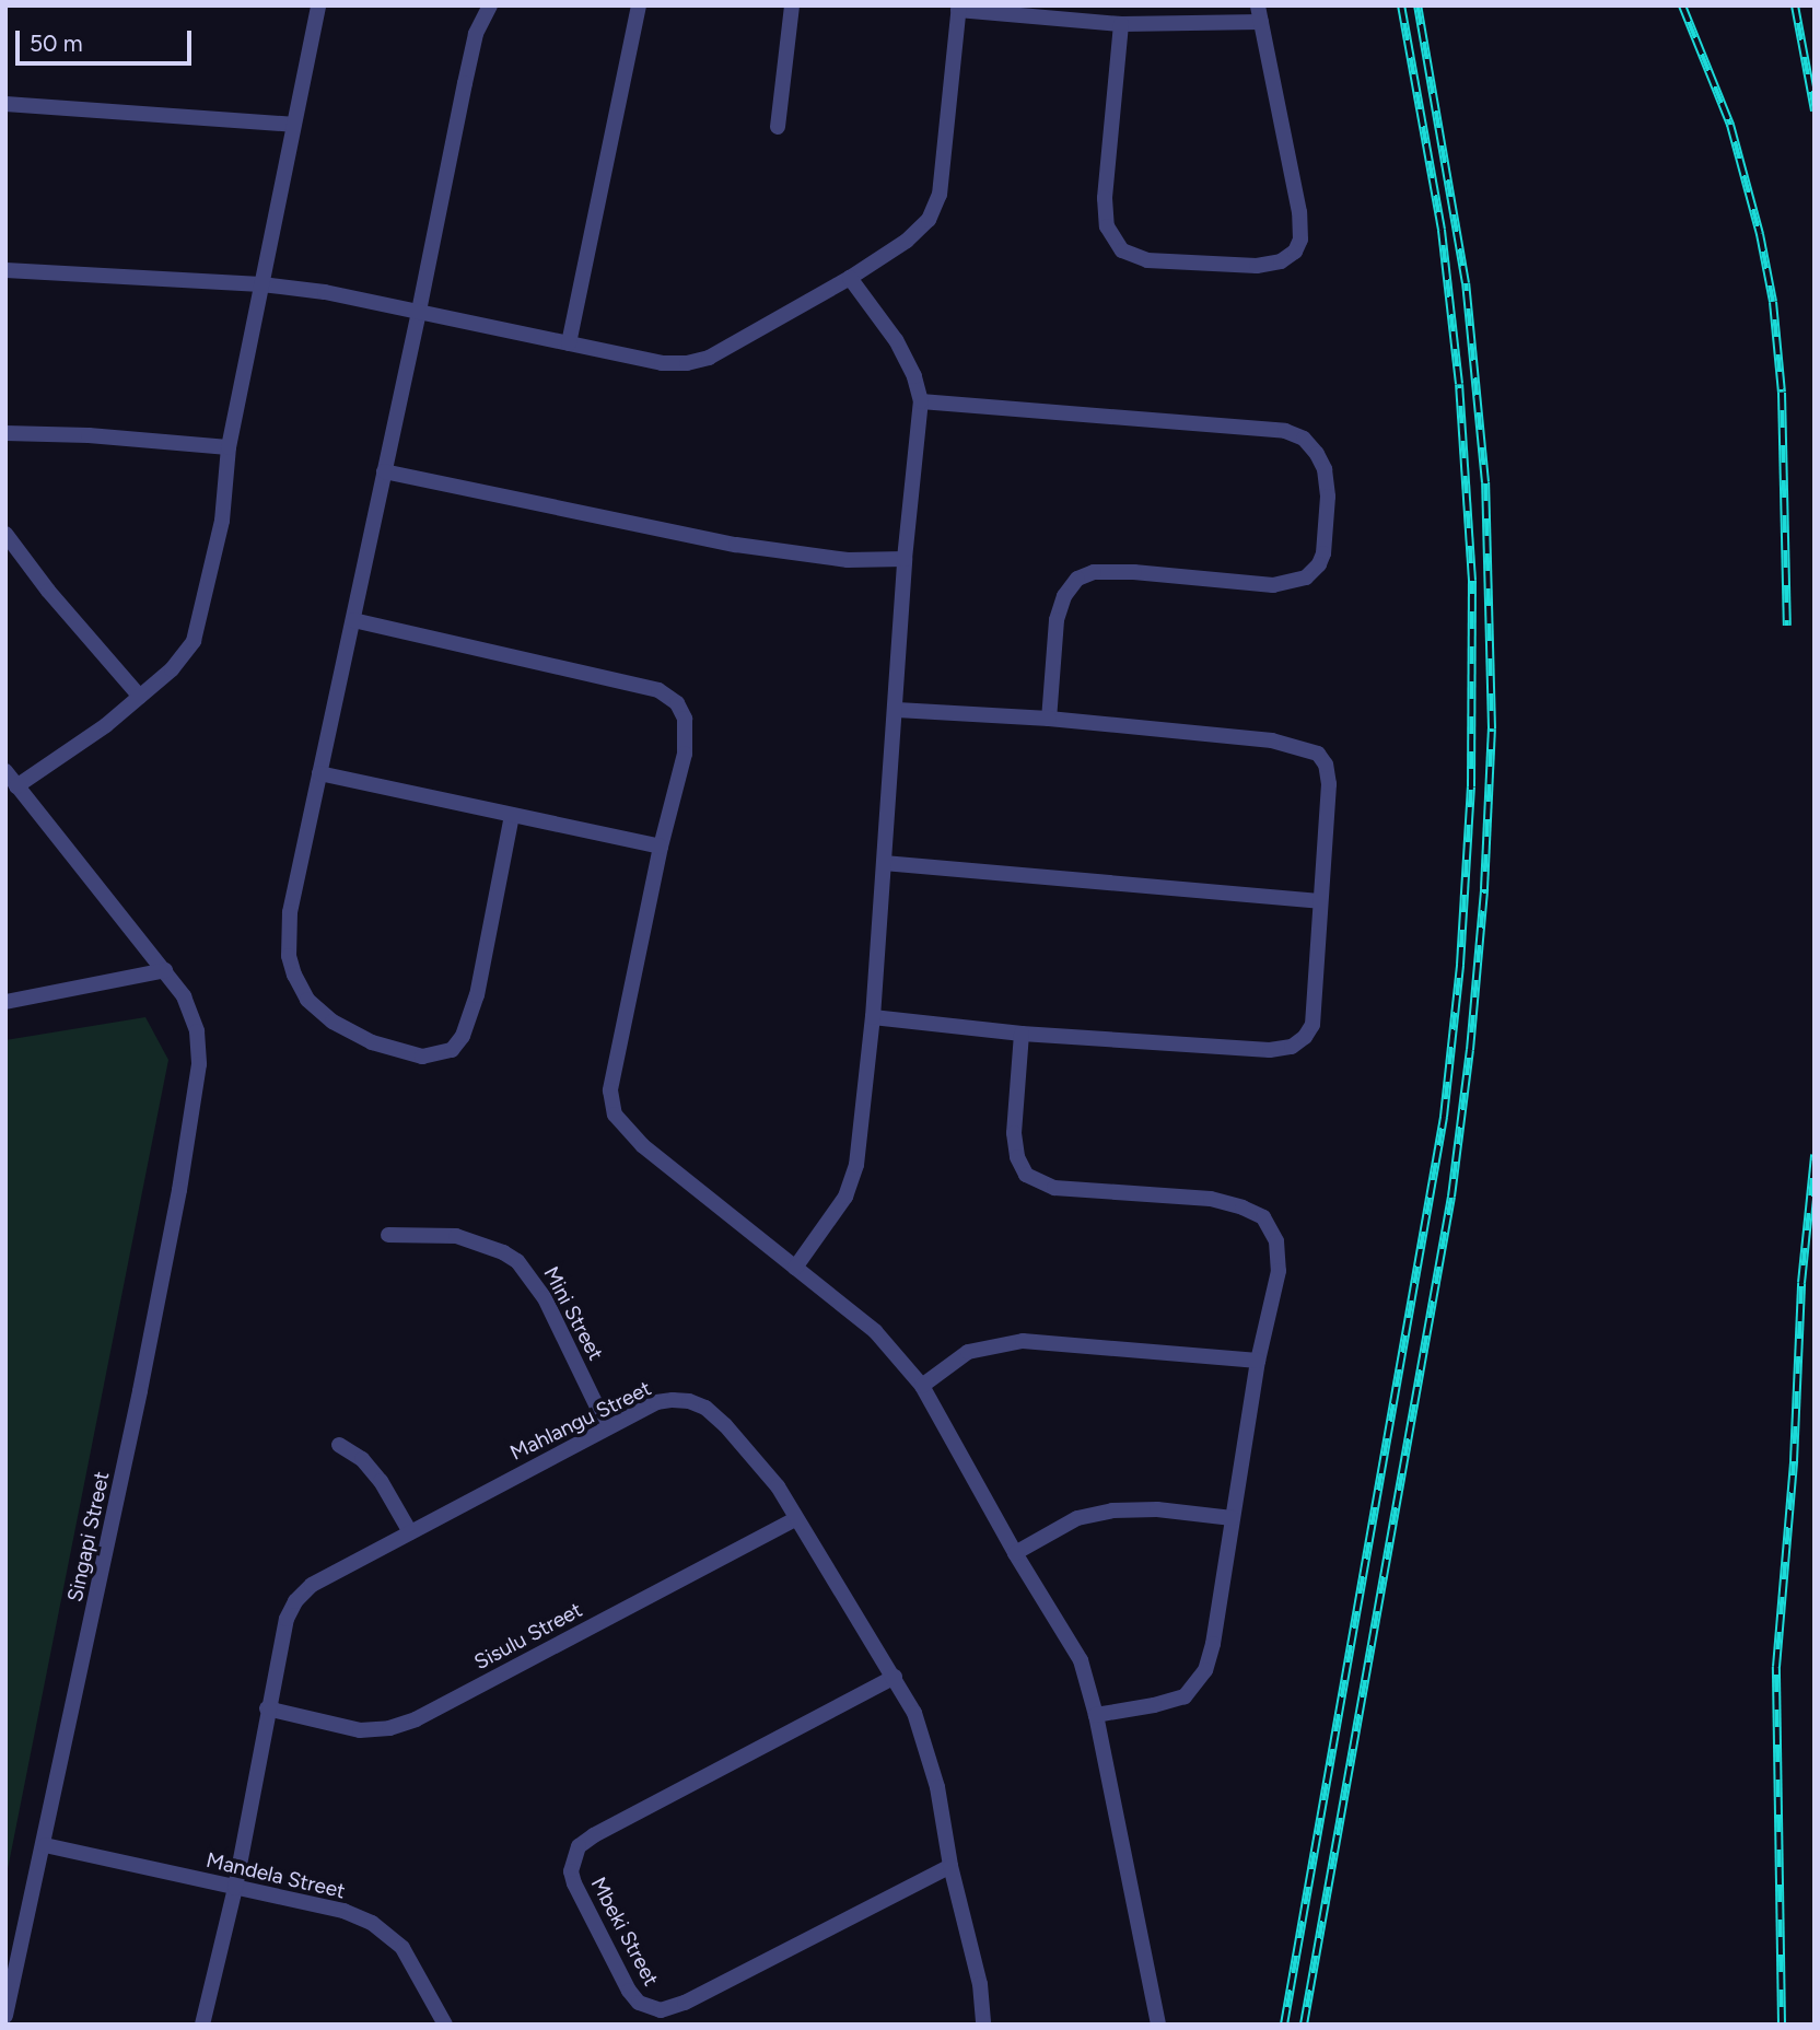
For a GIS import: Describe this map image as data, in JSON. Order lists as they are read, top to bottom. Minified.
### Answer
{"streets":{"street":["Mini Street","Mahlangu Street","Singapi Street","Sisulu Street","Mandela Street","Mbeki Street"]},"crossings":[["Mini Street","Mahlangu Street"],["Mahlangu Street","Sisulu Street"],["Mahlangu Street","Mandela Street"],["Mahlangu Street","Mbeki Street"],["Singapi Street","Mandela Street"]],"scale_bar":"50 m"}
